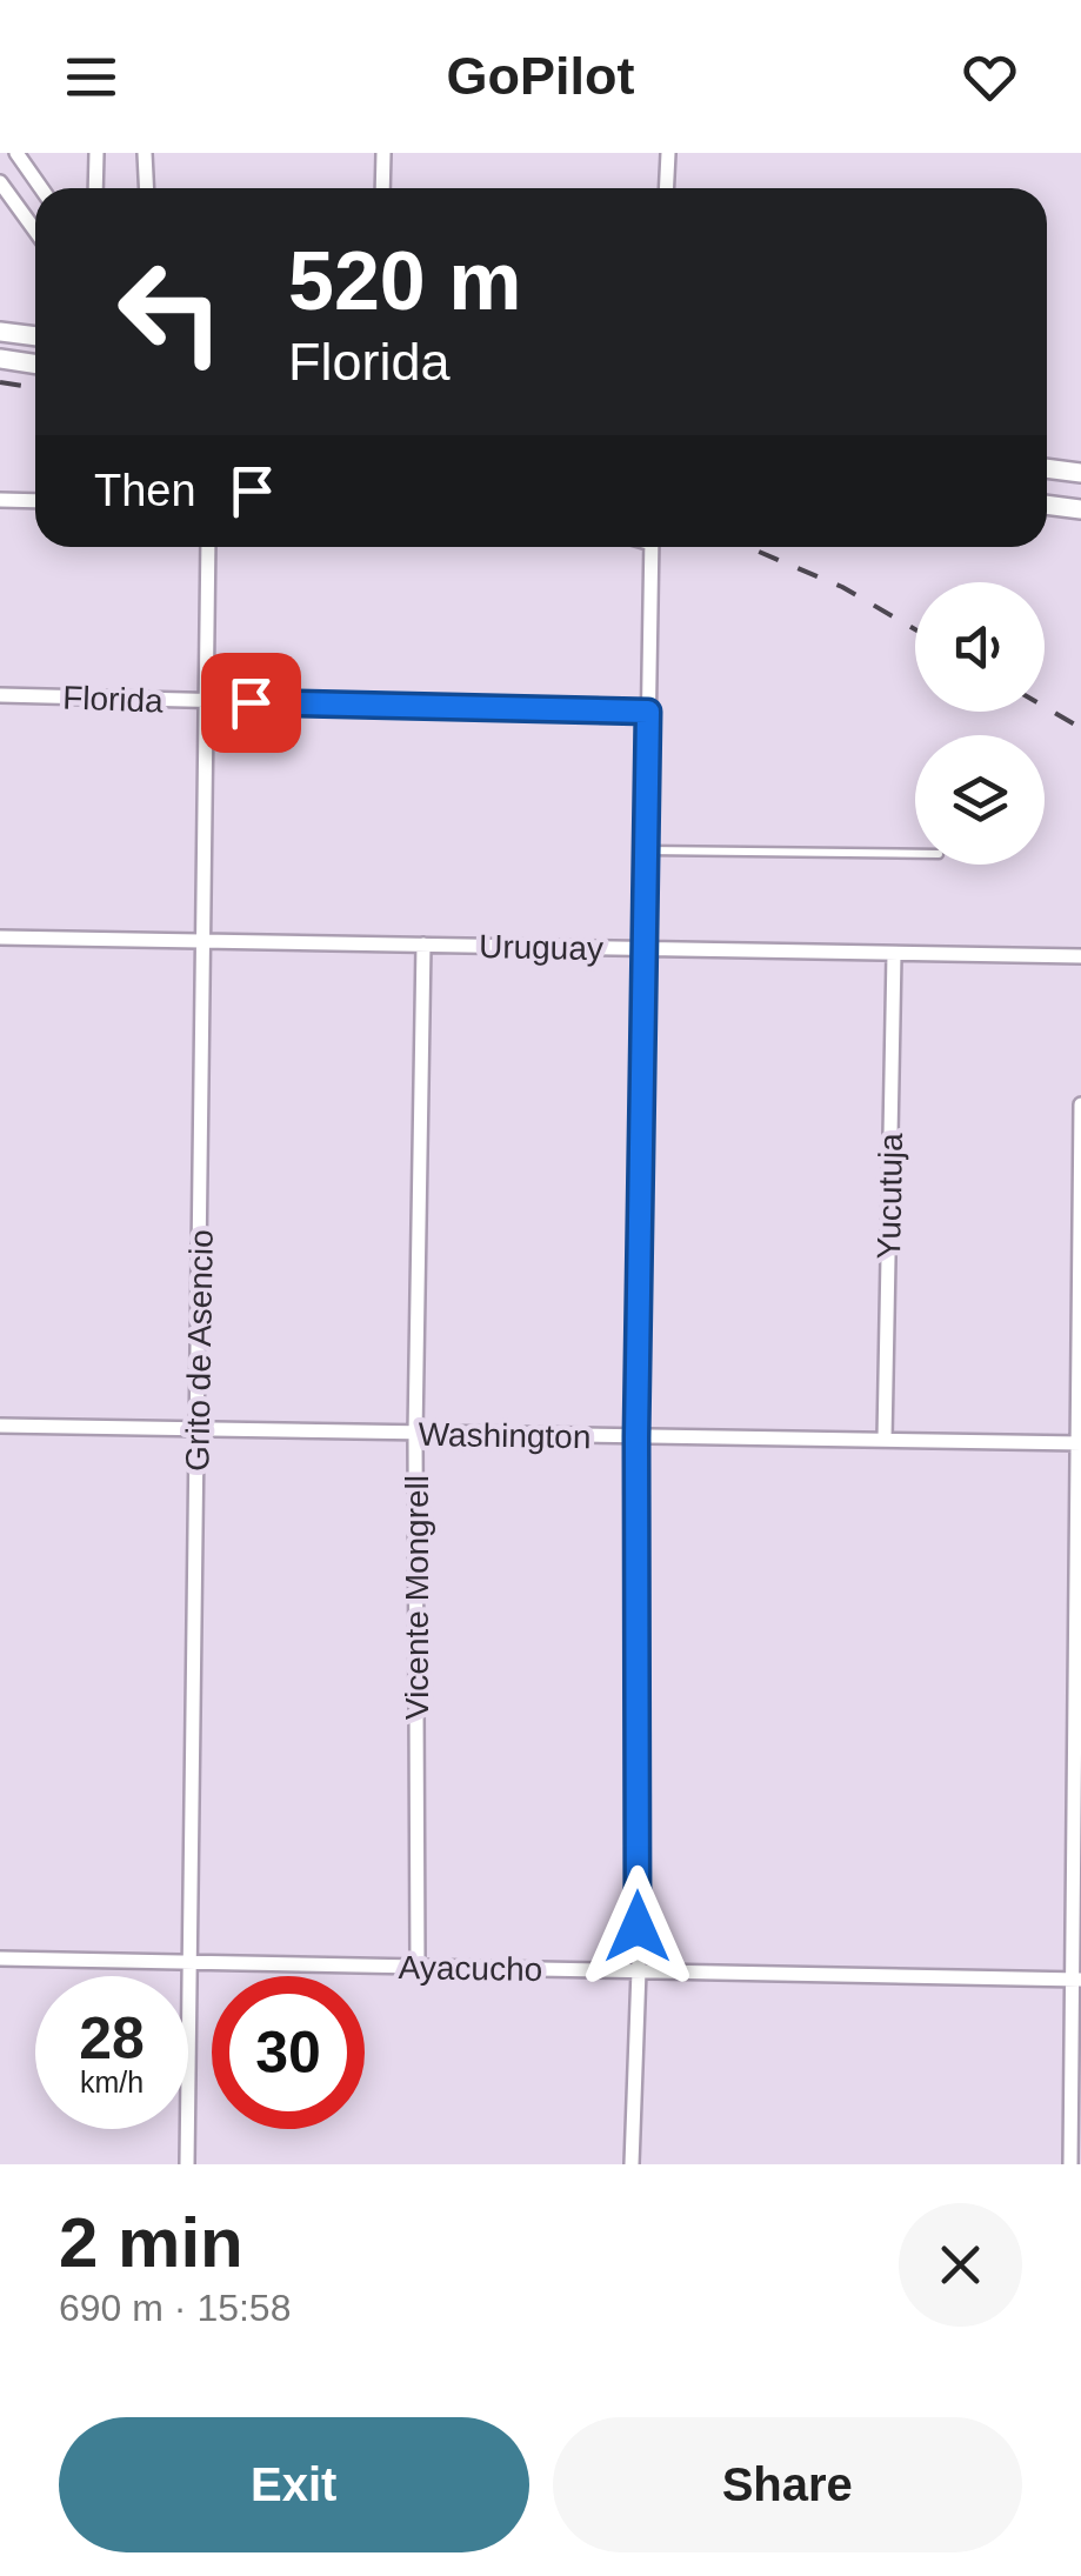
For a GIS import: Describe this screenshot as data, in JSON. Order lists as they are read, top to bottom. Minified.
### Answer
{"streets":{"street":["Florida","Uruguay","Yucutuja","Grito de Asencio","Washington","Vicente Mongrell","Ayacucho"]},"crossings":[["Florida","Grito de Asencio"],["Uruguay","Yucutuja"],["Uruguay","Grito de Asencio"],["Uruguay","Vicente Mongrell"],["Yucutuja","Washington"],["Grito de Asencio","Washington"],["Grito de Asencio","Ayacucho"],["Washington","Vicente Mongrell"],["Vicente Mongrell","Ayacucho"]],"page":{"header":"GoPilot","turn":["520 m","Florida"],"then":"Then","speed":"28 km/h","limit":"30","heading":["2 min","690 m · 15:58"],"buttons":["Exit","Share"]}}
